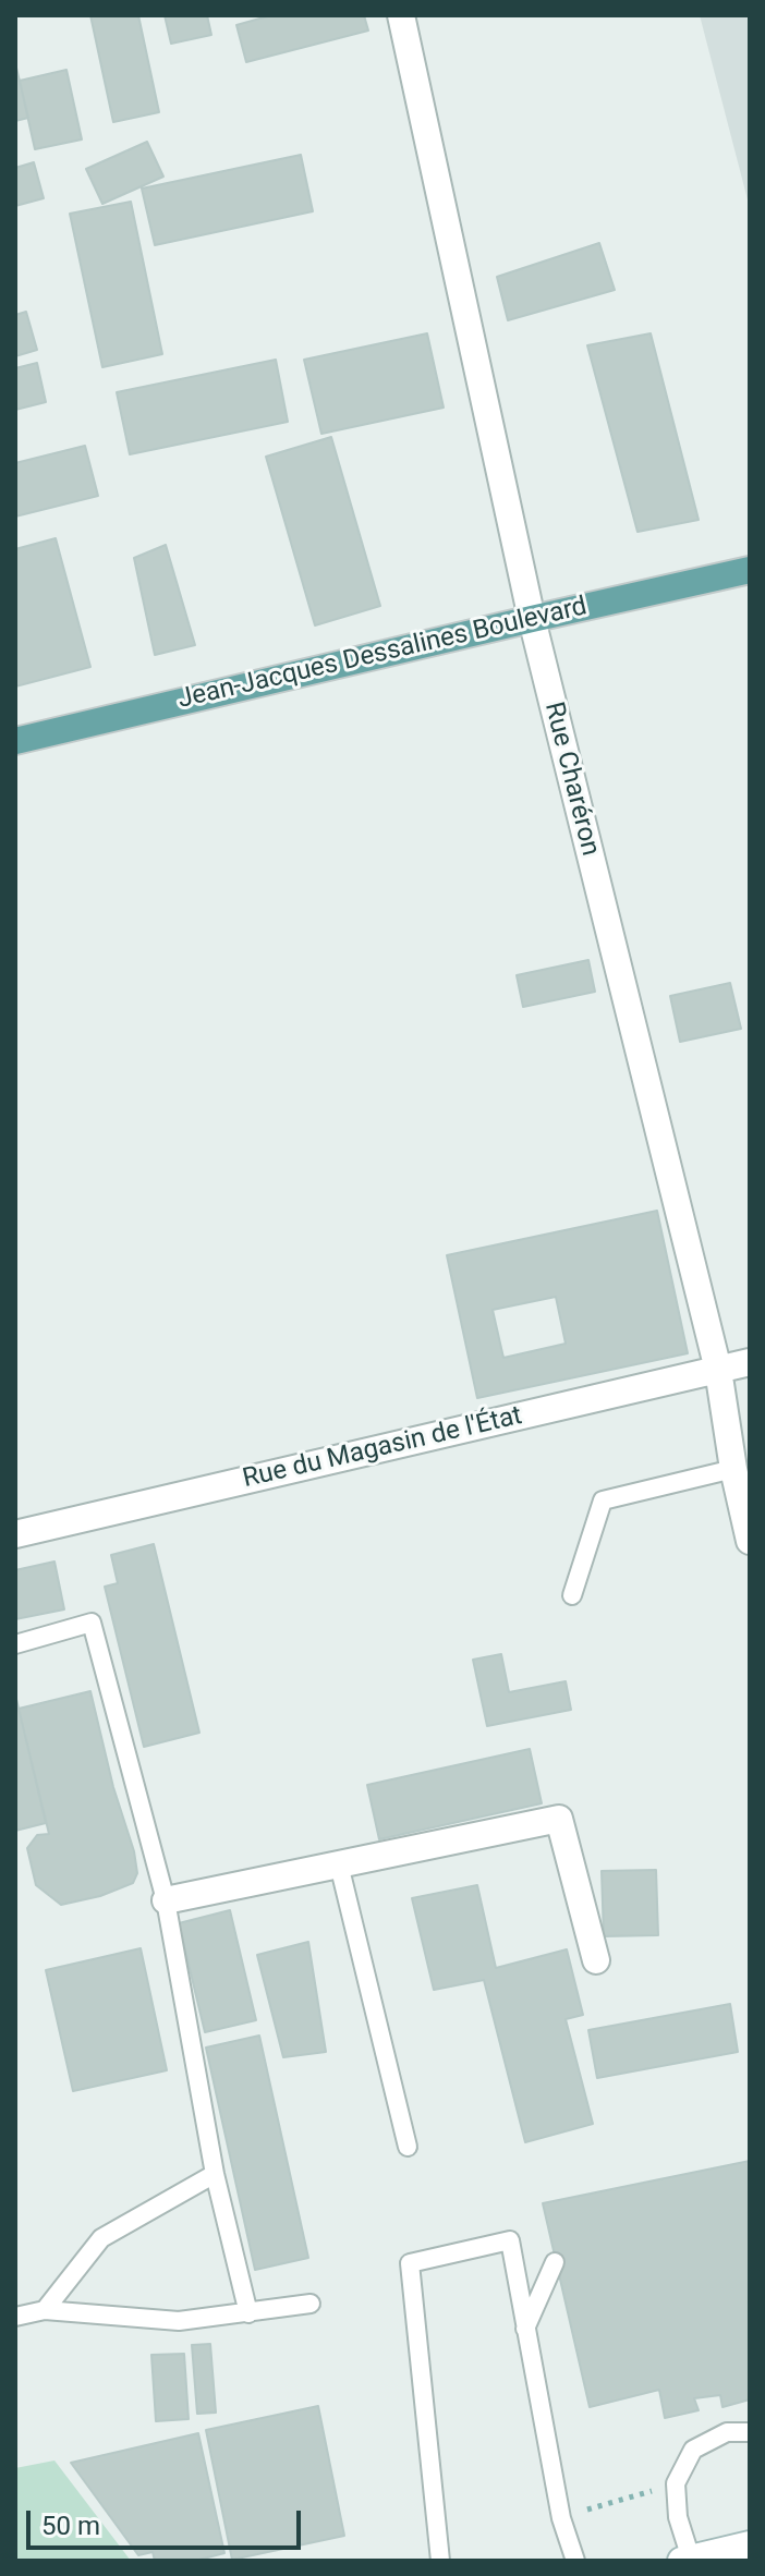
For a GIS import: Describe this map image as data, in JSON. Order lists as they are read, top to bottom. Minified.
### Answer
{"streets":{"main road":["Jean-Jacques Dessalines Boulevard"],"street":["Rue Charéron","Rue du Magasin de l'État"]},"crossings":[["Jean-Jacques Dessalines Boulevard","Rue Charéron"],["Rue Charéron","Rue du Magasin de l'État"]],"scale_bar":"50 m"}
